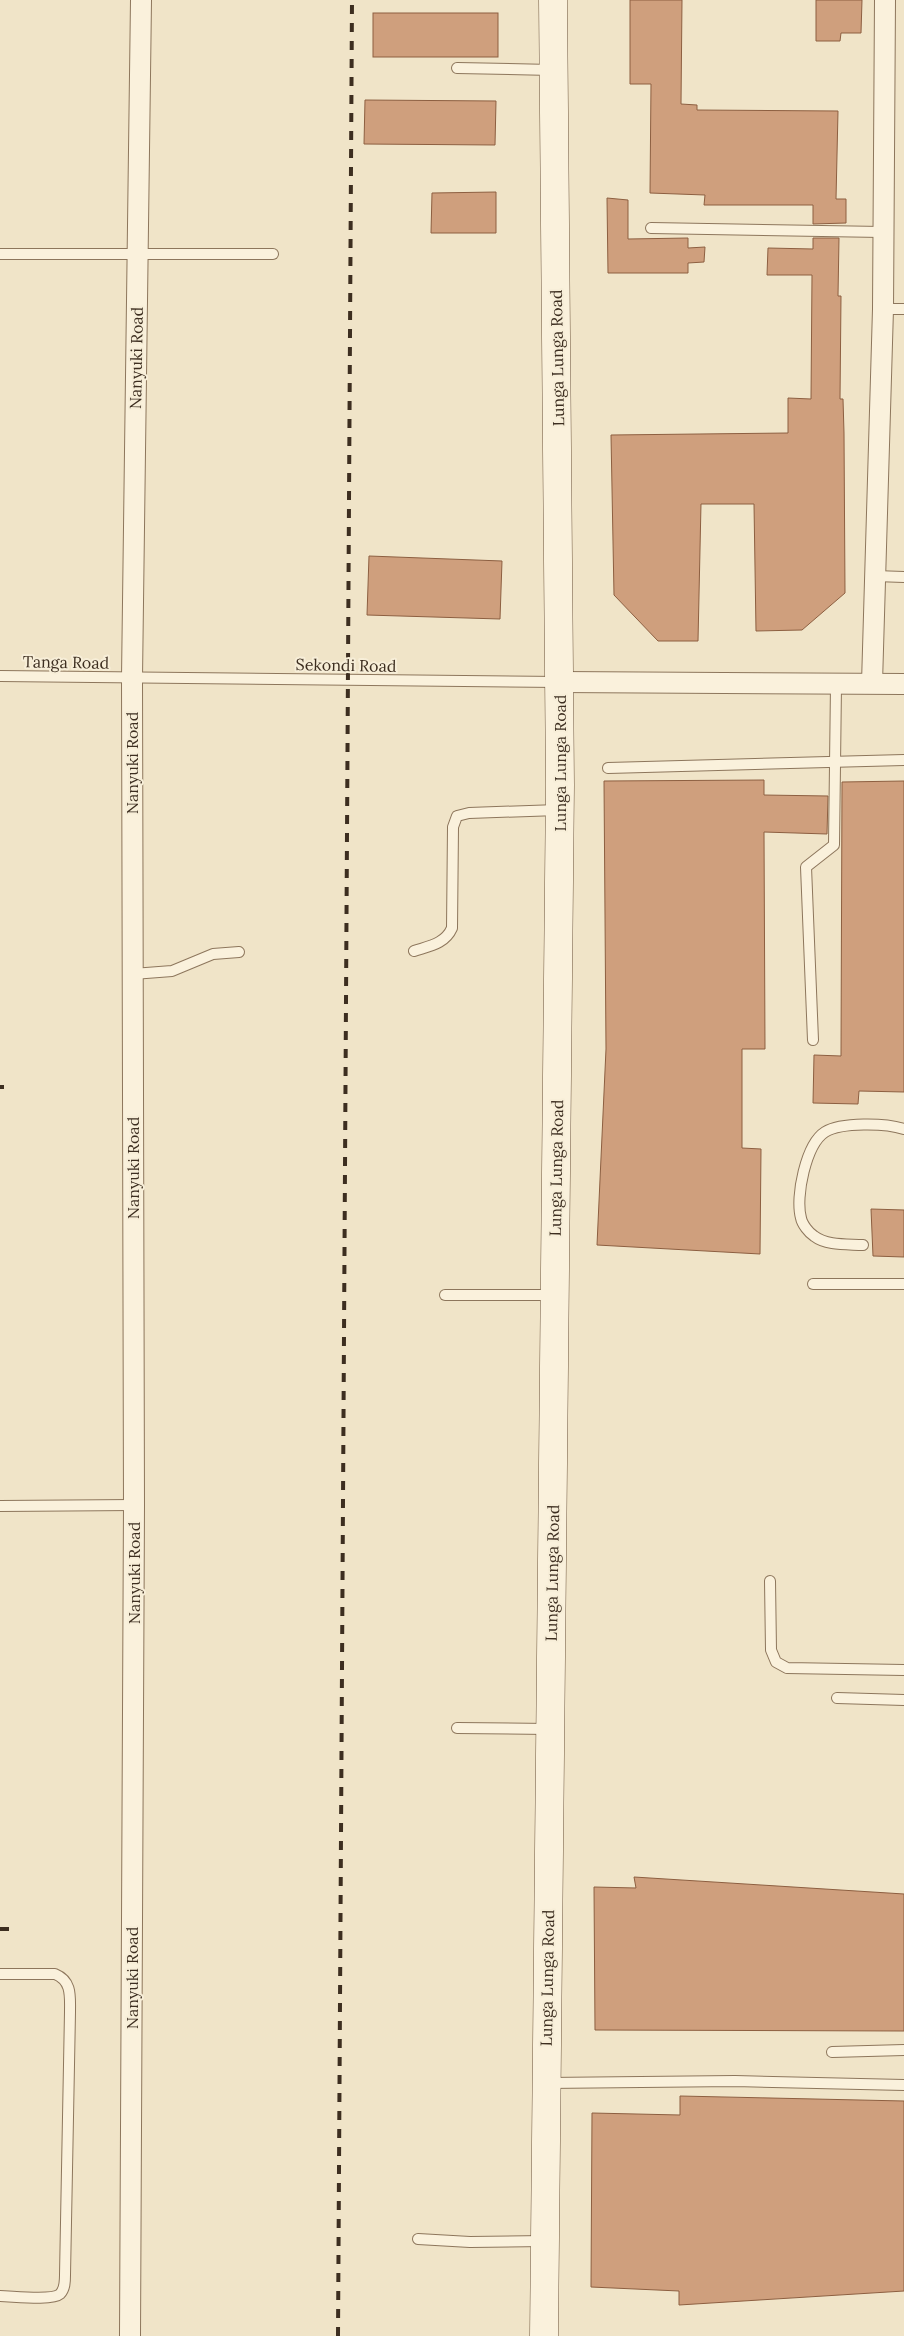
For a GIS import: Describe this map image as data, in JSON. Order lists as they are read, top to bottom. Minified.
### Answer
{"streets":{"main road":["Lunga Lunga Road"],"street":["Nanyuki Road"],"lane":["Tanga Road","Sekondi Road"]},"crossings":[["Nanyuki Road","Tanga Road"],["Nanyuki Road","Sekondi Road"],["Lunga Lunga Road","Sekondi Road"],["Tanga Road","Sekondi Road"]]}
